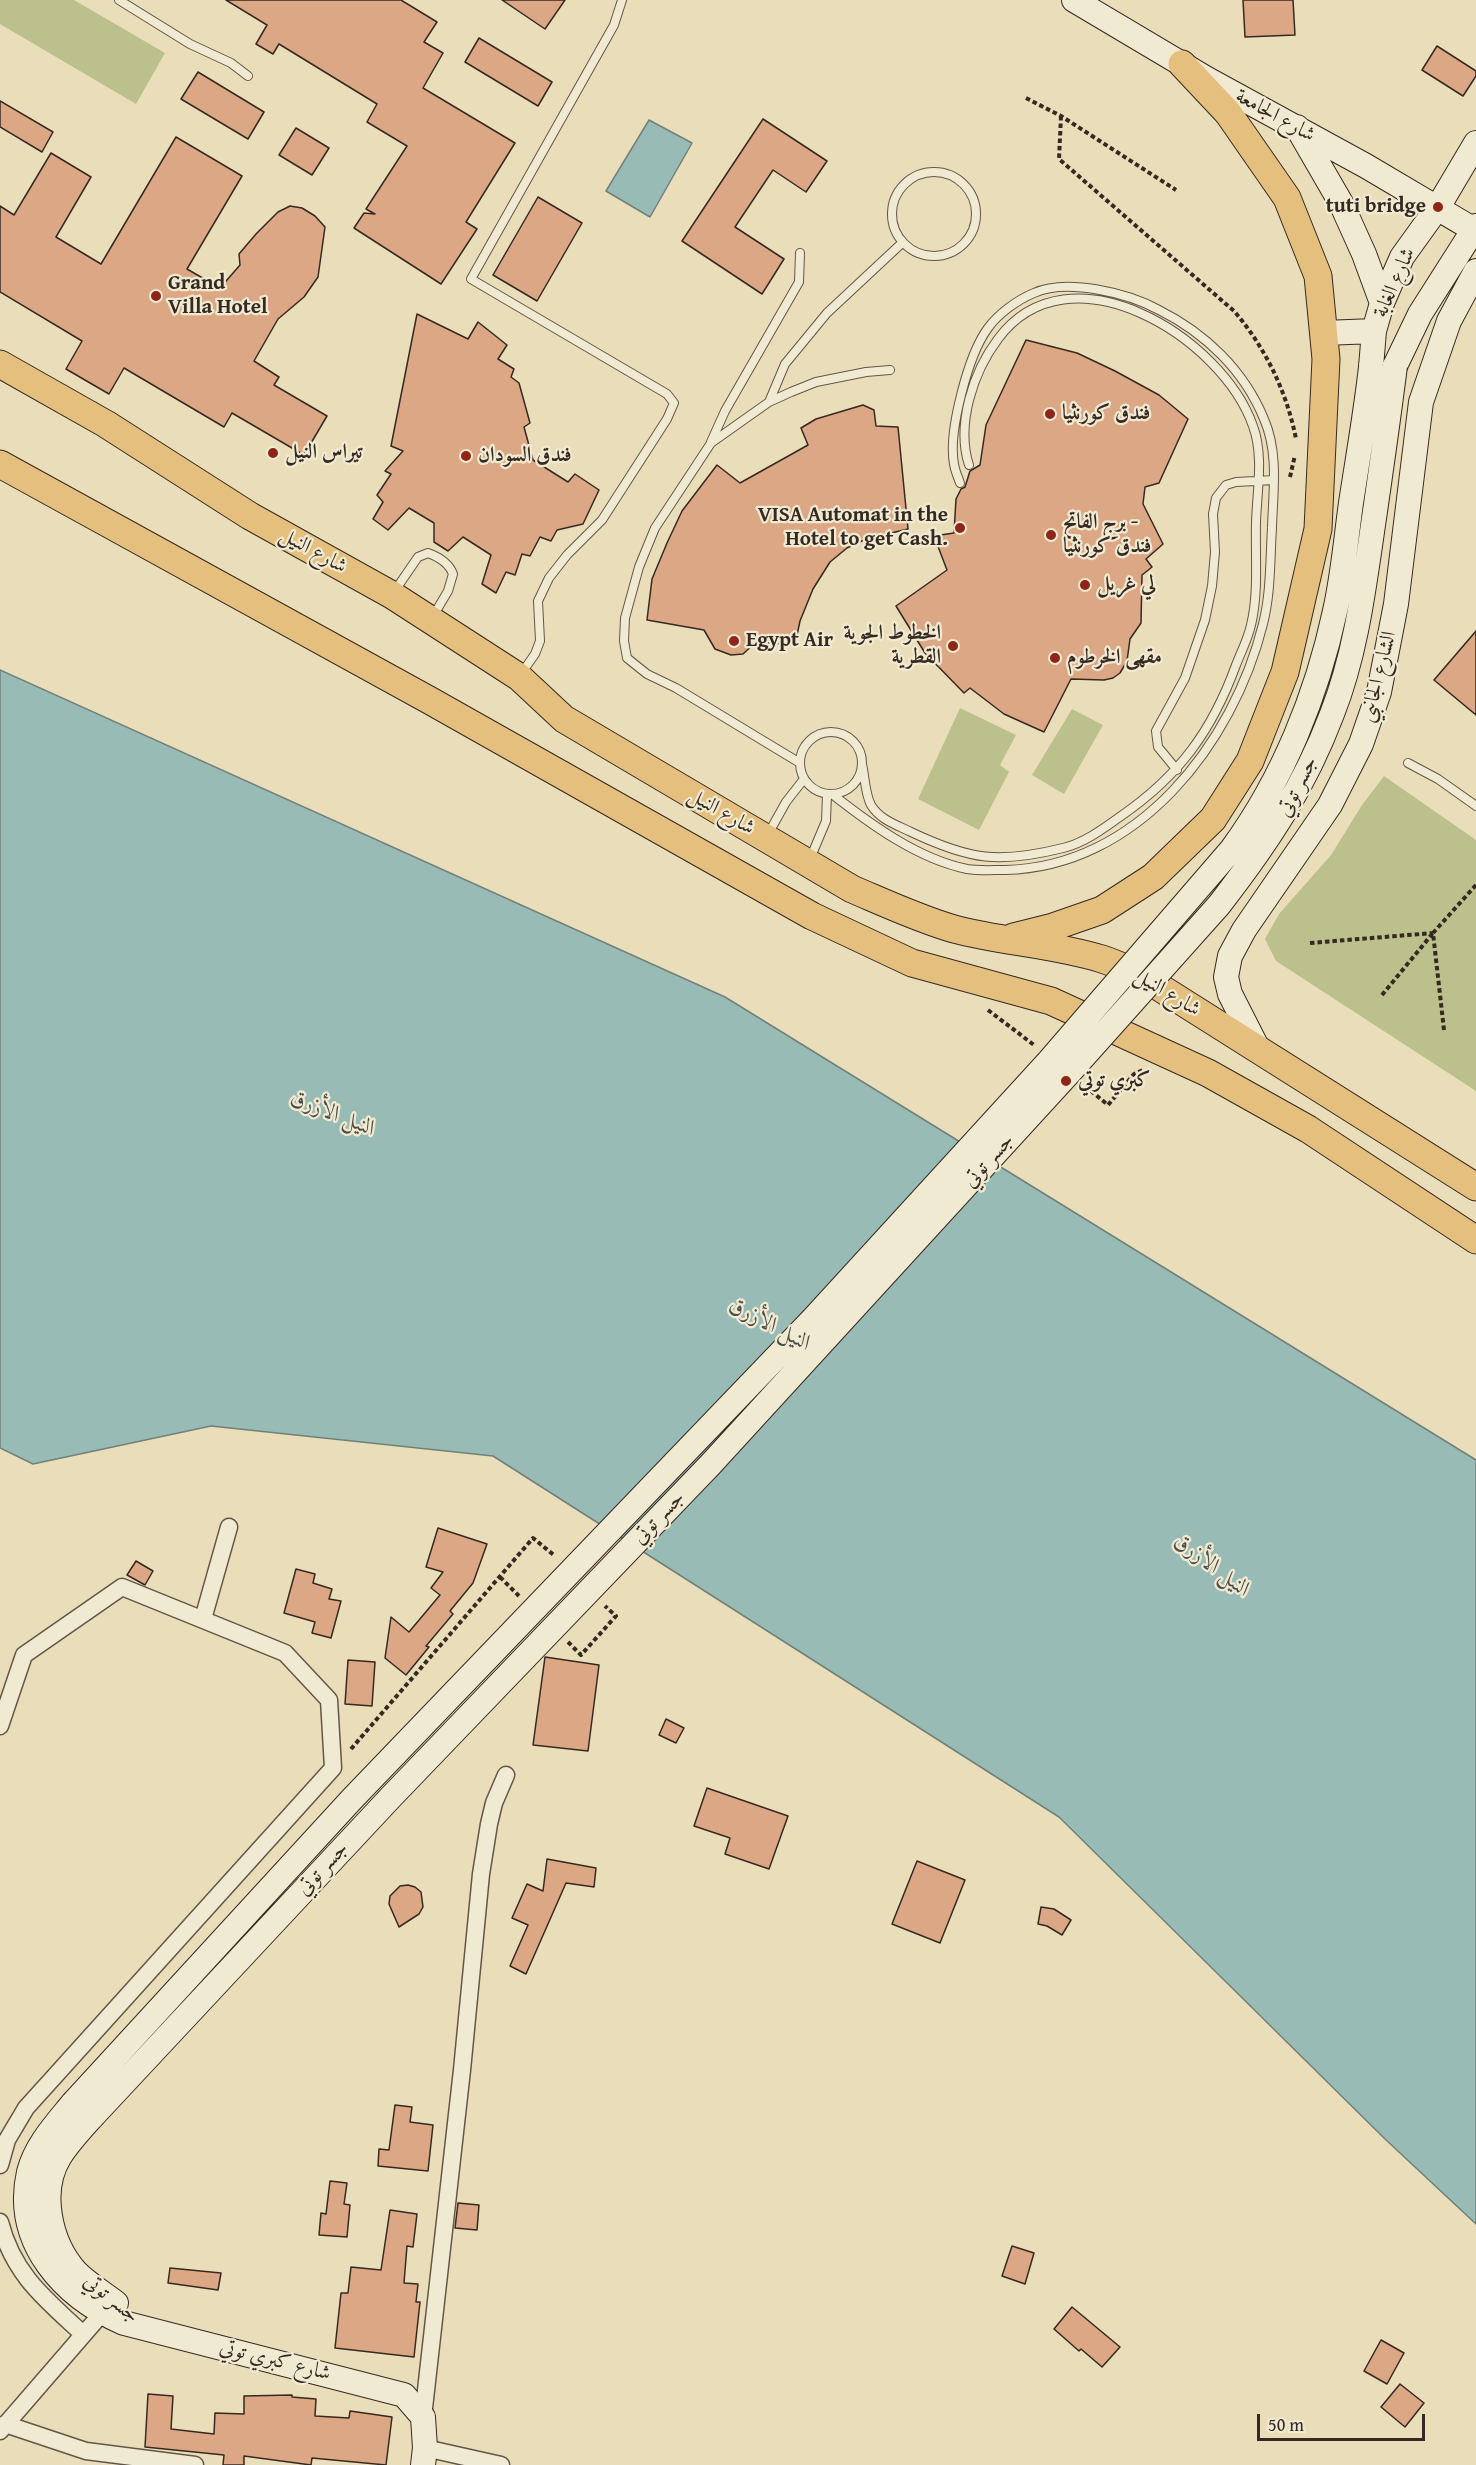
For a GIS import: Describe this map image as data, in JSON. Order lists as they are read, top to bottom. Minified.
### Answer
{"streets":{"main road":["شارع النيل"],"street":["شارع الجامعة","شارع الغابة","الشارع الجانبي","جسر توتي","شارع كبري توتي"]},"crossings":[["شارع الجامعة","شارع الغابة"],["شارع الغابة","جسر توتي"],["شارع النيل","الشارع الجانبي"],["جسر توتي","شارع كبري توتي"]],"water":["النيل الأزرق"],"places":["tuti bridge","Grand Villa Hotel","فندق كورنثيا","تيراس النيل","فندق السودان","VISA Automat in the Hotel to get Cash.","برج الفاتح - فندق كورنثيا","لي غريل","Egypt Air","الخطوط الجوية القطرية","مقهى الخرطوم","كبري توتي"],"scale_bar":"50 m"}
